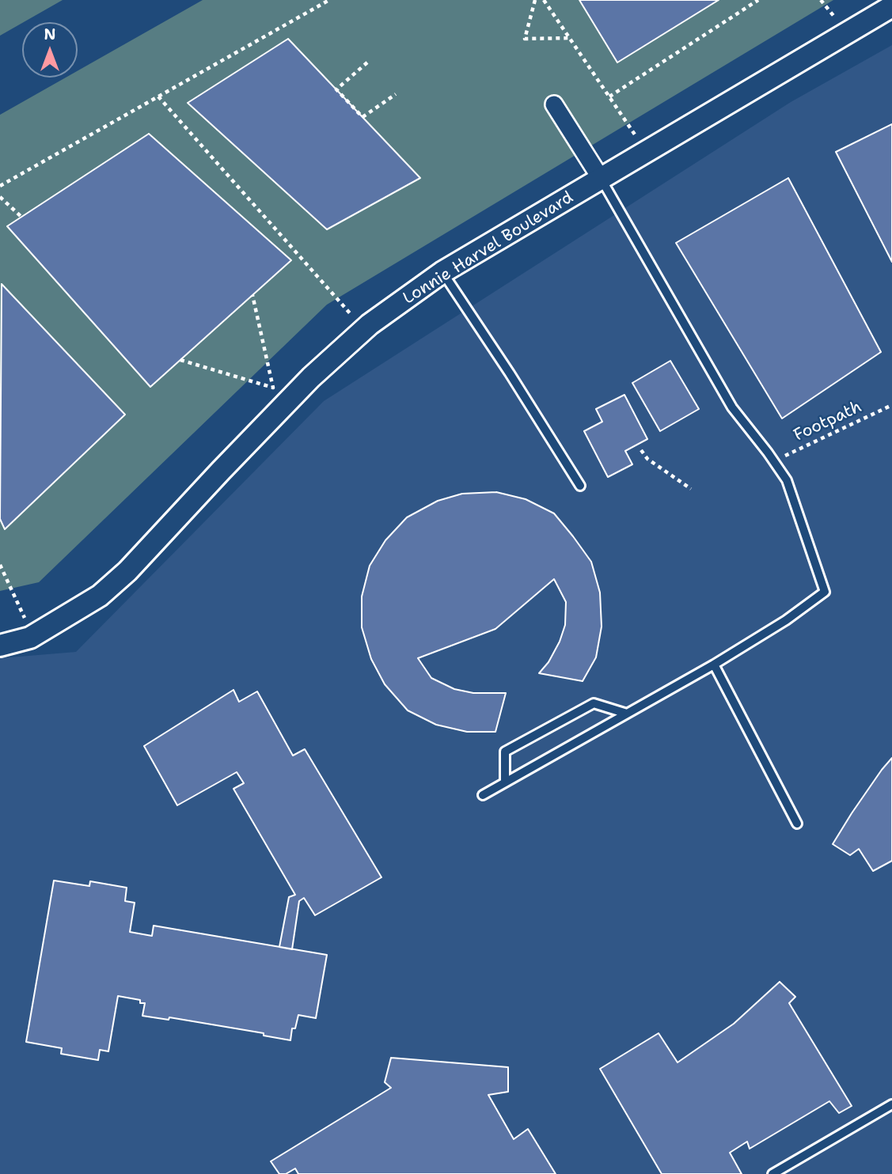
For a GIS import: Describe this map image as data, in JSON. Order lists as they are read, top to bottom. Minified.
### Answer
{"streets":{"street":["Lonnie Harvel Boulevard"],"path":["Footpath"]},"north":"top"}
